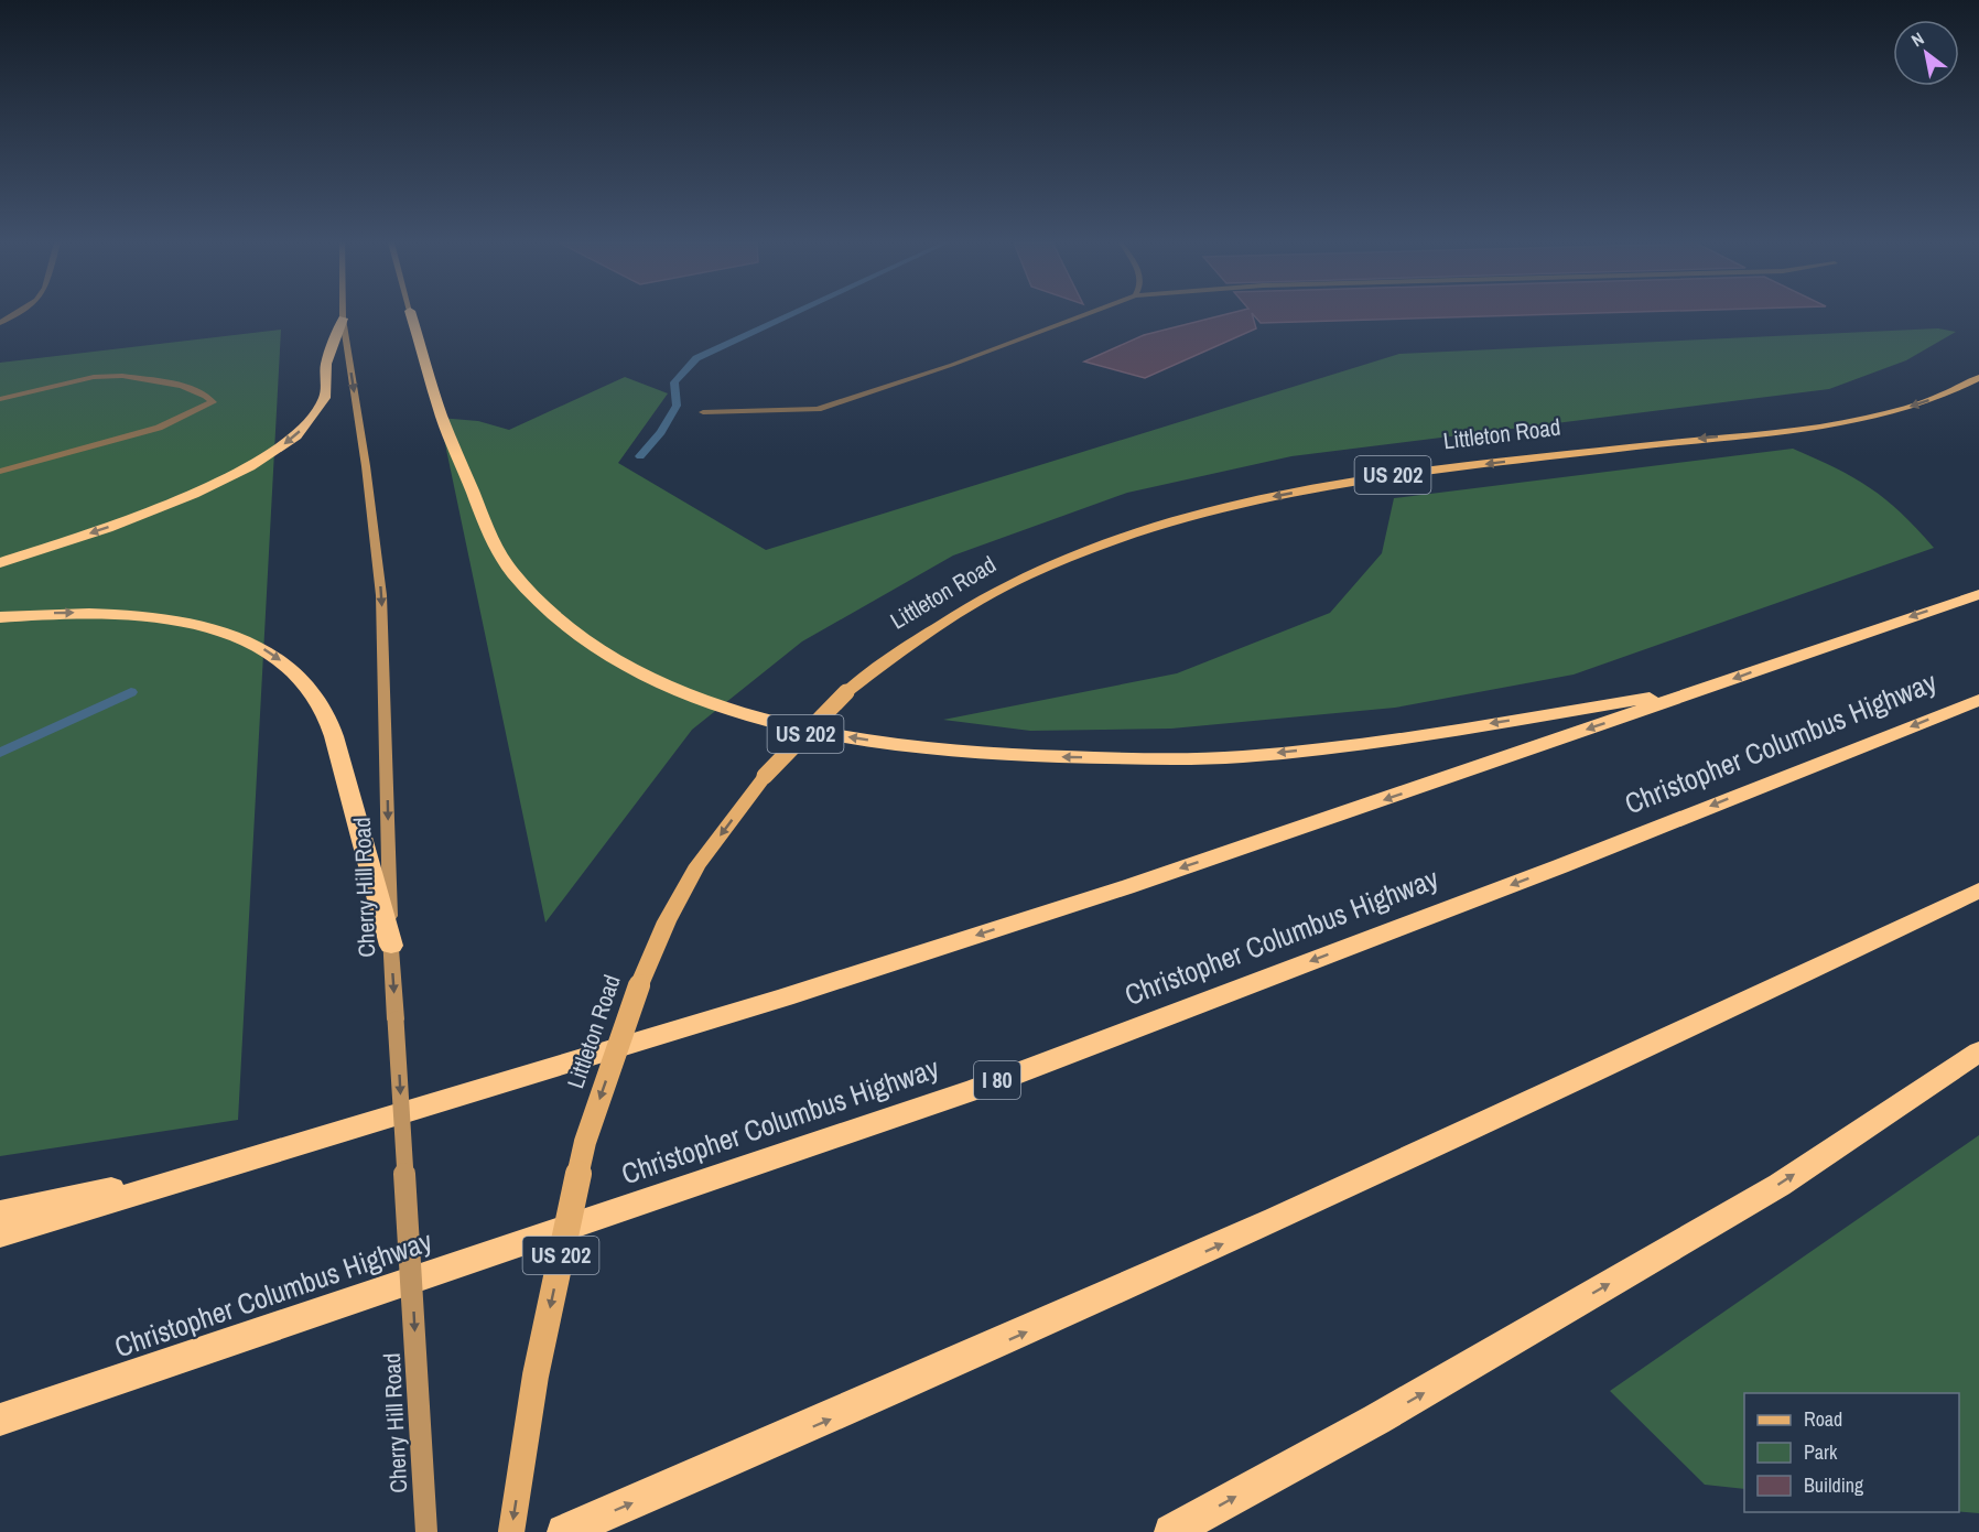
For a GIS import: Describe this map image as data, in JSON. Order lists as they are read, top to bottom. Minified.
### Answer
{"streets":{"highway":["Christopher Columbus Highway","I 80"],"main road":["Littleton Road","US 202","Cherry Hill Road"]},"one_way":["Littleton Road","Cherry Hill Road"],"legend":["Road","Park","Building"],"north":"top left"}
